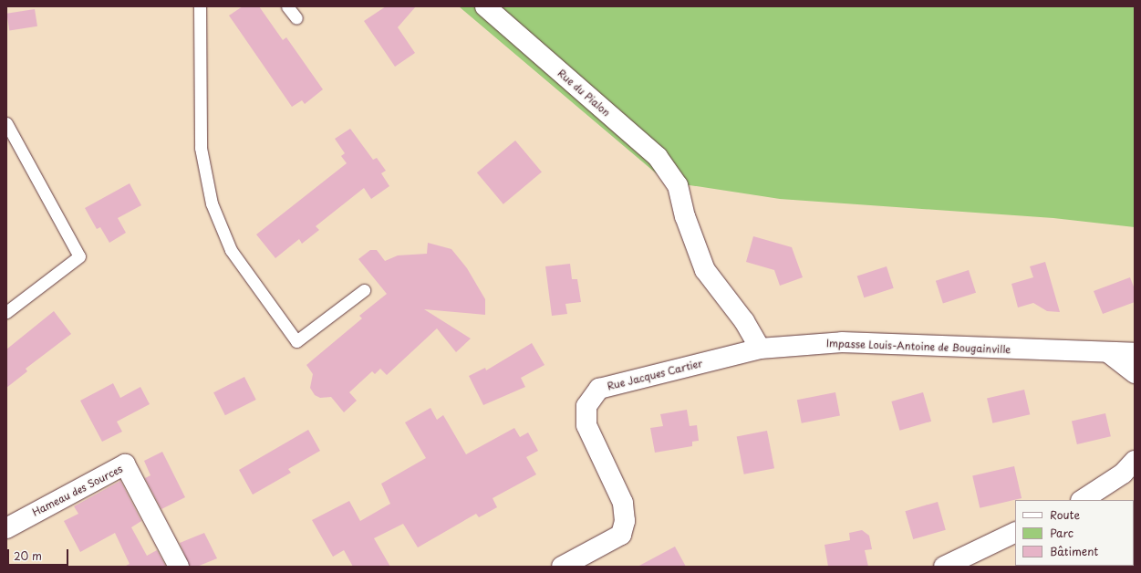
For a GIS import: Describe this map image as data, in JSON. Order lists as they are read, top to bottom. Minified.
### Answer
{"streets":{"street":["Rue du Pialon","Impasse Louis-Antoine de Bougainville","Rue Jacques Cartier","Hameau des Sources"]},"crossings":[["Rue du Pialon","Impasse Louis-Antoine de Bougainville"],["Rue du Pialon","Rue Jacques Cartier"],["Impasse Louis-Antoine de Bougainville","Rue Jacques Cartier"]],"legend":["Route","Parc","Bâtiment"],"scale_bar":"20 m"}
